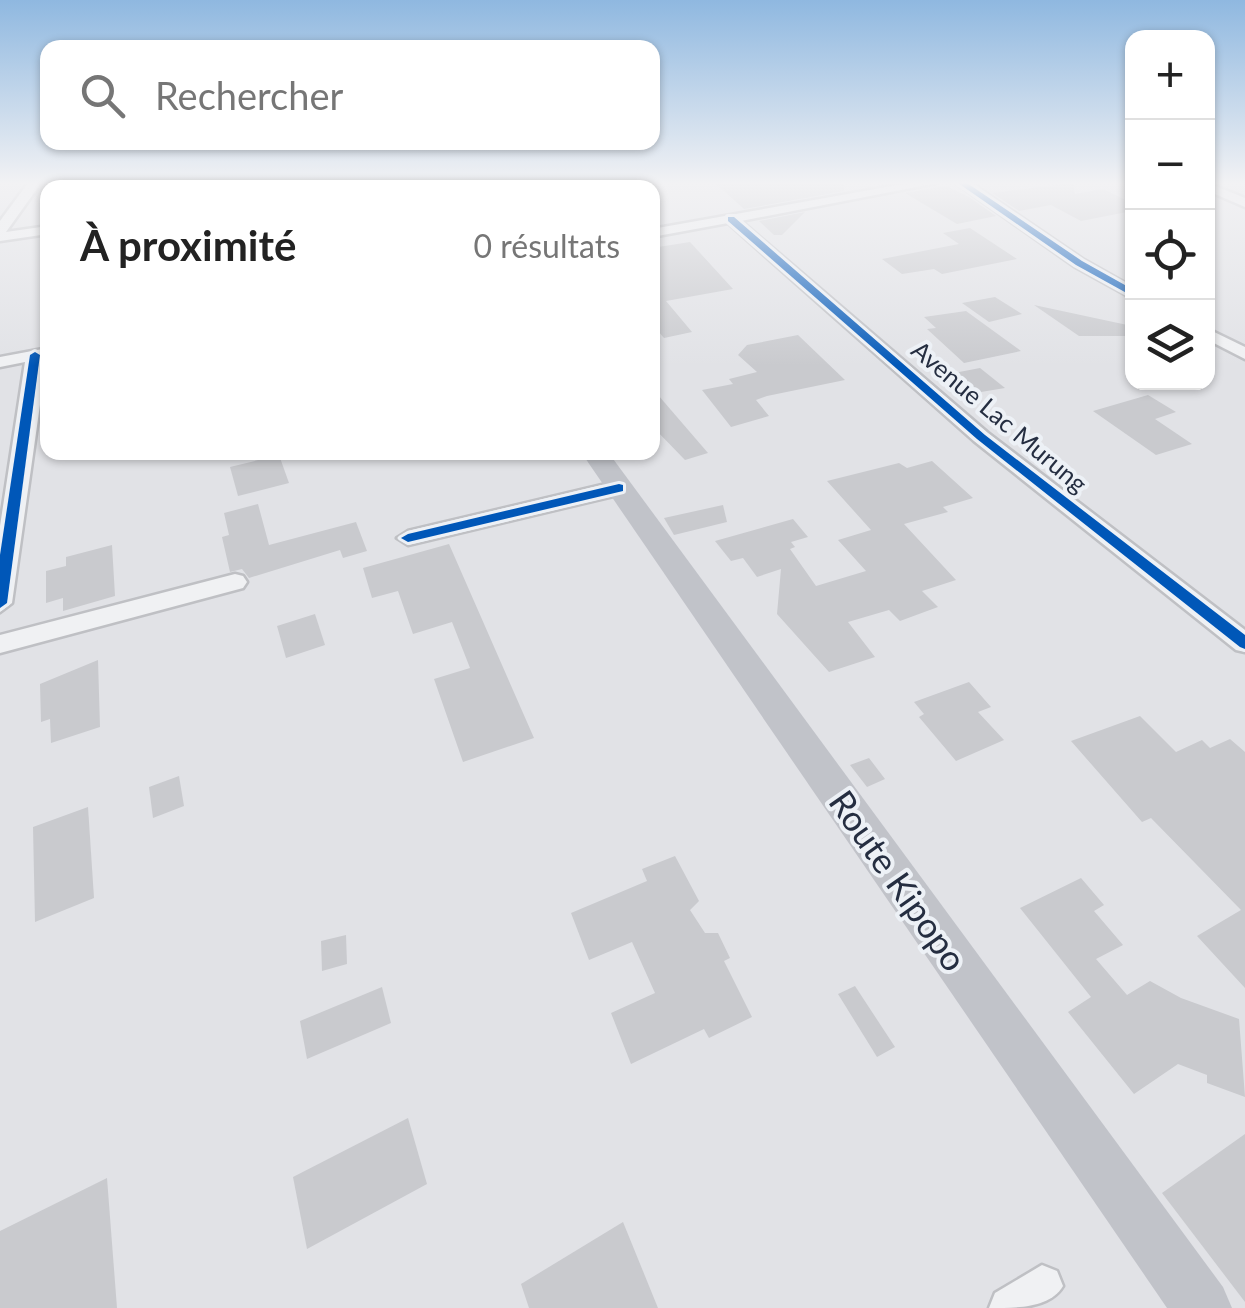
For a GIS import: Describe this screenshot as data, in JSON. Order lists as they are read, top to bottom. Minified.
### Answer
{"streets":{"main road":["Route Kipopo"],"street":["Avenue Lac Murung"]},"page":{"map_buttons":["+","−"],"search":"Rechercher","heading":["À proximité","0 résultats"]}}
